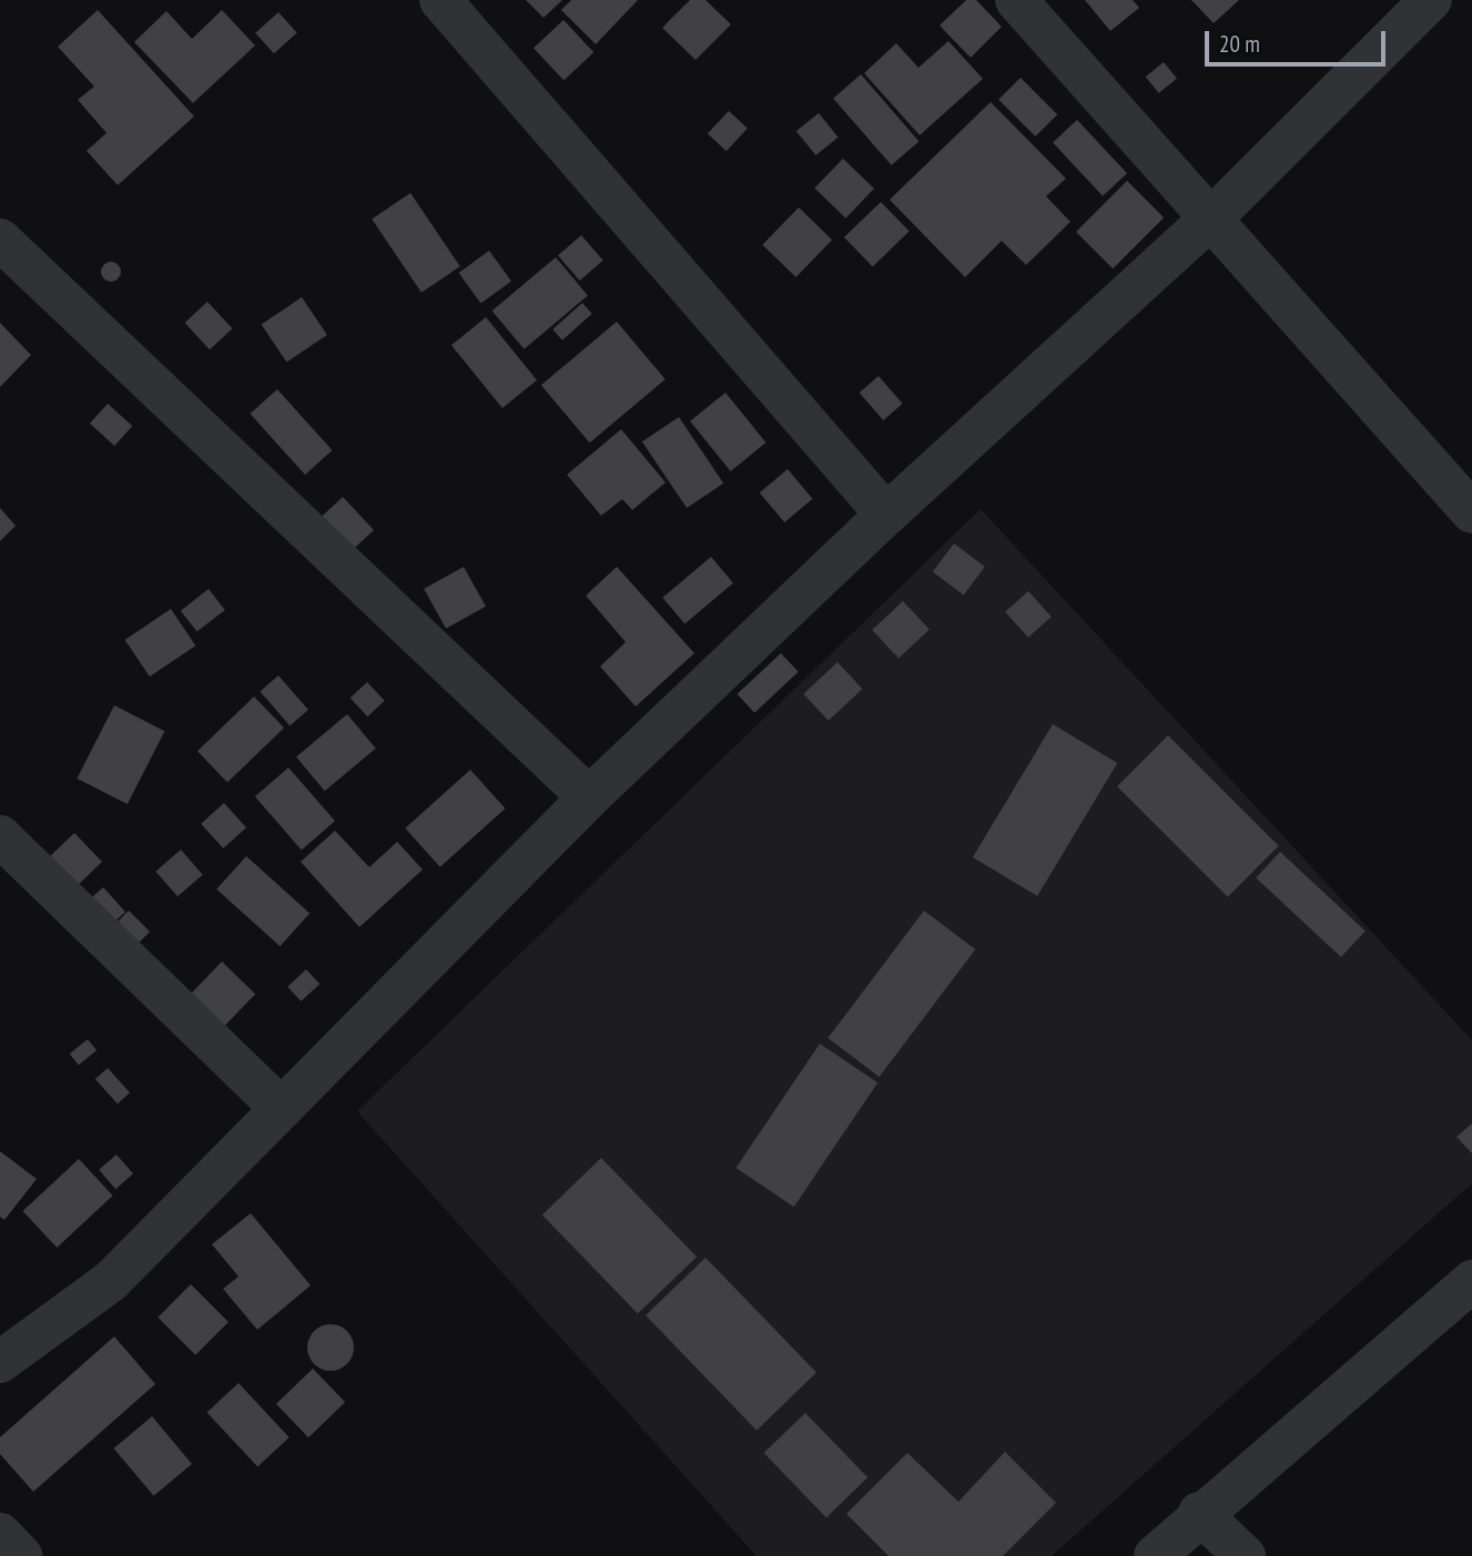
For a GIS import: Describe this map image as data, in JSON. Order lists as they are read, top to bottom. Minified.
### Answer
{"scale_bar":"20 m"}
